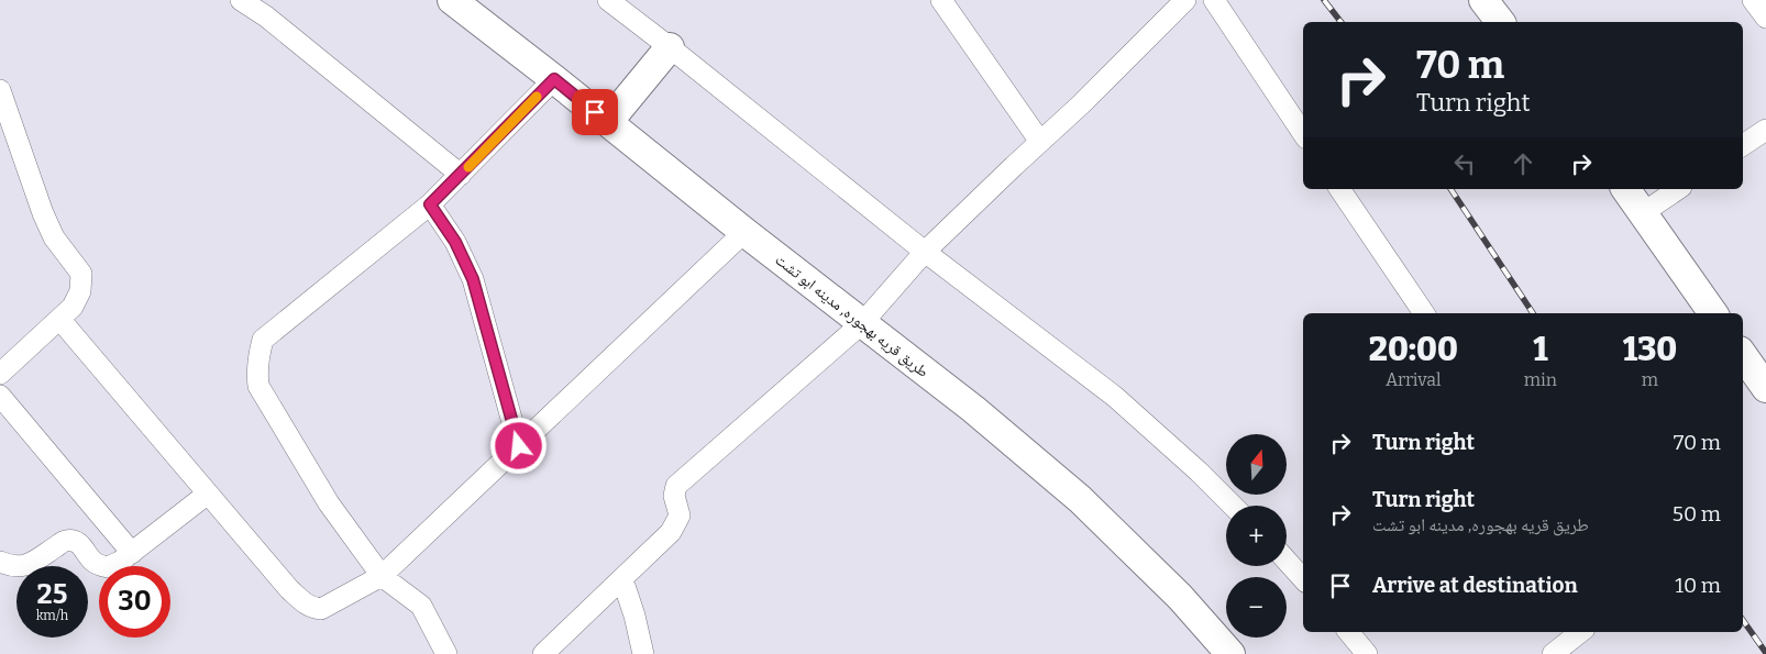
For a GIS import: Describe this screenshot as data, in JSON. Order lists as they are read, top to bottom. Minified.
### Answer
{"streets":{"street":["طريق قريه بهجوره, مدينه ابو تشت"]},"north":"top","page":{"turn":["70 m","Turn right"],"eta":["20:00","Arrival","1","min","130","m"],"list":[{"name":"Turn right","value":"70 m"},{"name":"Turn right","note":"طريق قريه بهجوره, مدينه ابو تشت","value":"50 m"},{"name":"Arrive at destination","value":"10 m"}],"map_buttons":["+","−"],"speed":"25 km/h","limit":"30"}}
